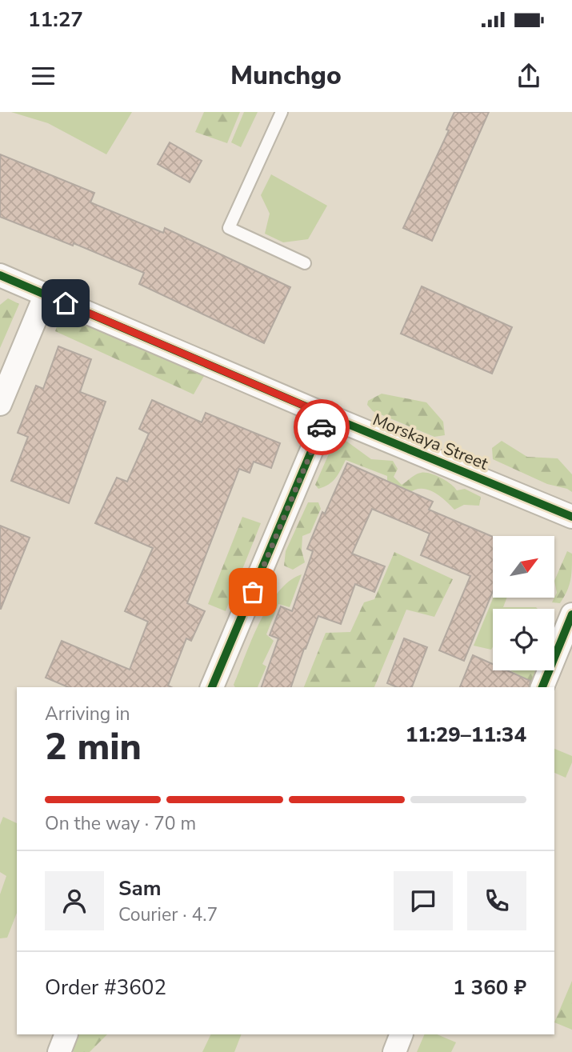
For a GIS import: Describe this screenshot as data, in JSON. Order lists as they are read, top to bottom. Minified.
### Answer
{"streets":{"street":["Morskaya Street"]},"north":"top right","page":{"status":"11:27","header":"Munchgo","heading":["2 min","Arriving in","11:29–11:34"],"panel":["Sam","Courier · 4.7","Order #3602","1 360 ₽"],"bar":"On the way · 70 m"}}
